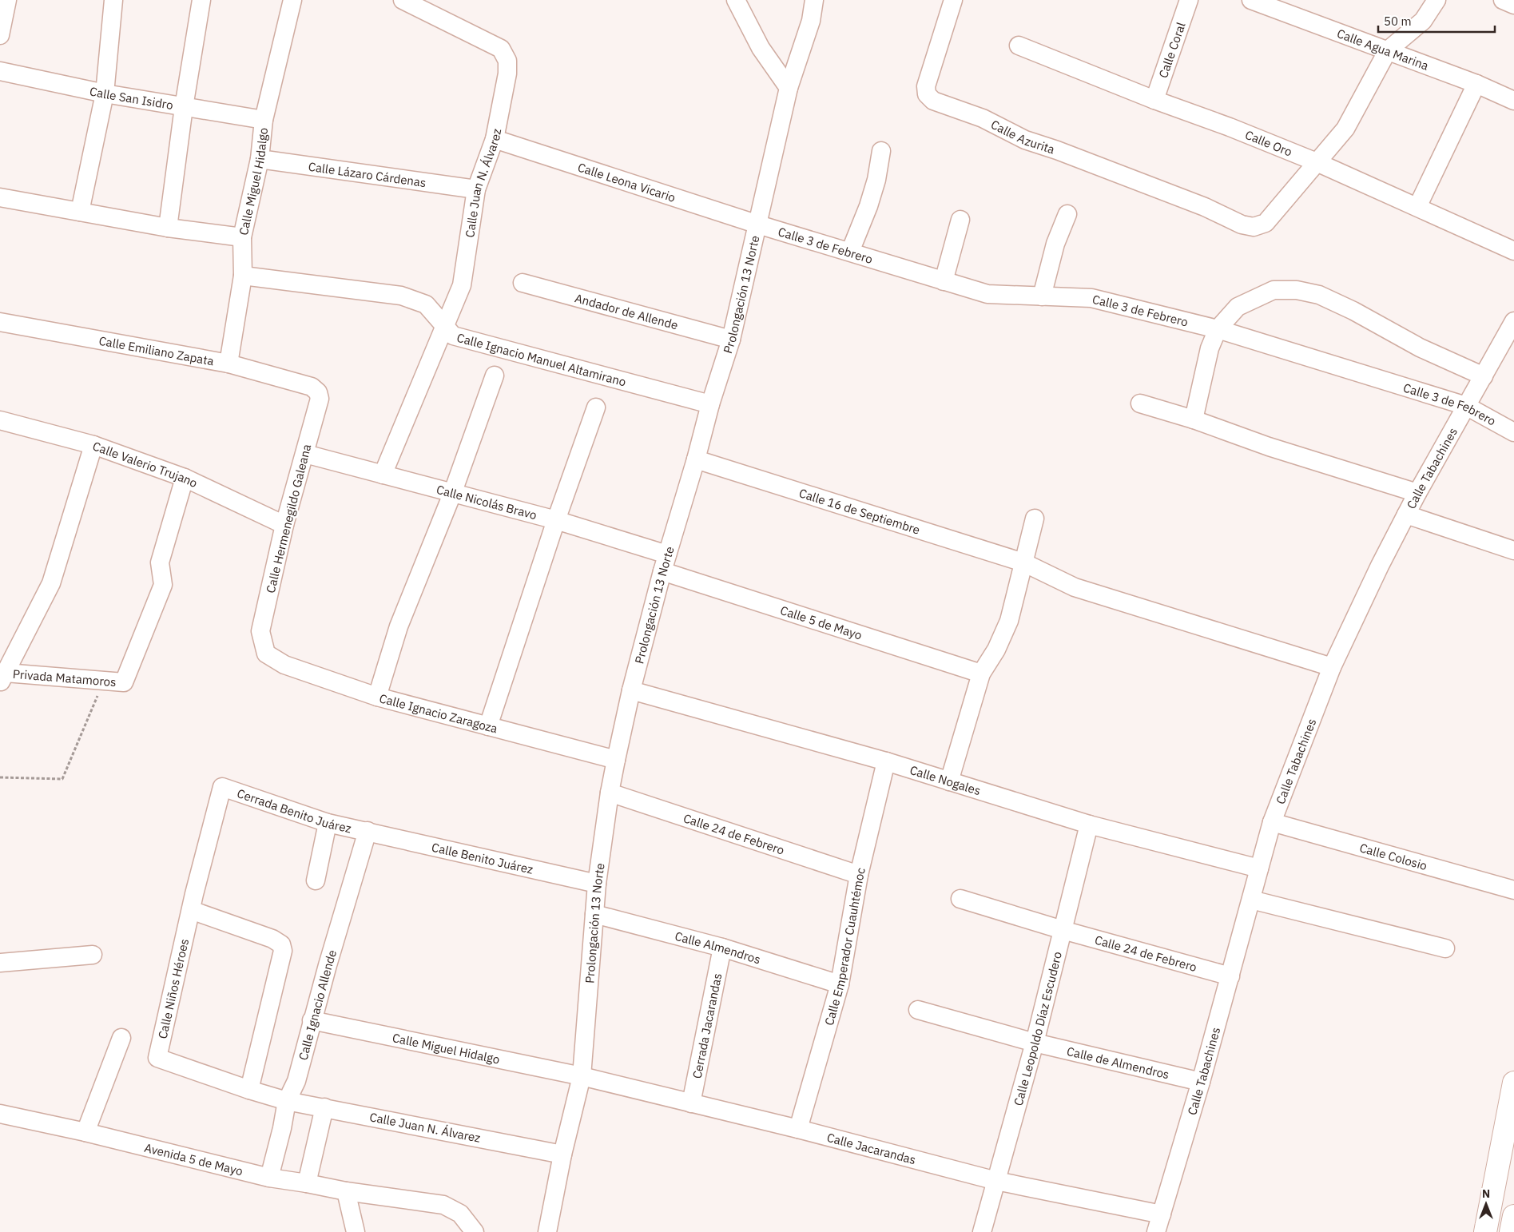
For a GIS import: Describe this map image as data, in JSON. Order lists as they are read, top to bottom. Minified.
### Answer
{"streets":{"street":["Calle Agua Marina","Calle Coral","Calle San Isidro","Calle Azurita","Calle Oro","Calle Lázaro Cárdenas","Calle Miguel Hidalgo","Calle Leona Vicario","Calle Juan N. Álvarez","Calle 3 de Febrero","Prolongación 13 Norte","Andador de Allende","Calle Emiliano Zapata","Calle Ignacio Manuel Altamirano","Calle Valerio Trujano","Calle Tabachines","Calle Nicolás Bravo","Calle 16 de Septiembre","Calle Hermenegildo Galeana","Calle 5 de Mayo","Privada Matamoros","Calle Ignacio Zaragoza","Calle Nogales","Cerrada Benito Juárez","Calle 24 de Febrero","Calle Colosio","Calle Benito Juárez","Calle Emperador Cuauhtémoc","Calle Almendros","Calle Niños Héroes","Calle Ignacio Allende","Cerrada Jacarandas","Calle Leopoldo Díaz Escudero","Calle de Almendros","Calle Jacarandas","Avenida 5 de Mayo"]},"crossings":[["Calle Agua Marina","Calle Azurita"],["Calle Coral","Calle Oro"],["Calle San Isidro","Calle Miguel Hidalgo"],["Calle Azurita","Calle Oro"],["Calle Lázaro Cárdenas","Calle Miguel Hidalgo"],["Calle Lázaro Cárdenas","Calle Juan N. Álvarez"],["Calle Miguel Hidalgo","Prolongación 13 Norte"],["Calle Miguel Hidalgo","Calle Emiliano Zapata"],["Calle Miguel Hidalgo","Calle Ignacio Manuel Altamirano"],["Calle Miguel Hidalgo","Calle Ignacio Allende"],["Calle Miguel Hidalgo","Calle Jacarandas"],["Calle Leona Vicario","Calle Juan N. Álvarez"],["Calle Leona Vicario","Calle 3 de Febrero"],["Calle Leona Vicario","Prolongación 13 Norte"],["Calle Juan N. Álvarez","Prolongación 13 Norte"],["Calle Juan N. Álvarez","Calle Ignacio Manuel Altamirano"],["Calle Juan N. Álvarez","Calle Nicolás Bravo"],["Calle Juan N. Álvarez","Calle Niños Héroes"],["Calle Juan N. Álvarez","Calle Ignacio Allende"],["Calle 3 de Febrero","Prolongación 13 Norte"],["Calle 3 de Febrero","Calle Tabachines"],["Prolongación 13 Norte","Andador de Allende"],["Prolongación 13 Norte","Calle Ignacio Manuel Altamirano"],["Prolongación 13 Norte","Calle Nicolás Bravo"],["Prolongación 13 Norte","Calle 16 de Septiembre"],["Prolongación 13 Norte","Calle 5 de Mayo"],["Prolongación 13 Norte","Calle Ignacio Zaragoza"],["Prolongación 13 Norte","Calle Nogales"],["Prolongación 13 Norte","Calle 24 de Febrero"],["Prolongación 13 Norte","Calle Benito Juárez"],["Prolongación 13 Norte","Calle Almendros"],["Prolongación 13 Norte","Calle Jacarandas"],["Calle Emiliano Zapata","Calle Hermenegildo Galeana"],["Calle Valerio Trujano","Calle Hermenegildo Galeana"],["Calle Valerio Trujano","Privada Matamoros"],["Calle Tabachines","Calle 16 de Septiembre"],["Calle Tabachines","Calle Nogales"],["Calle Tabachines","Calle 24 de Febrero"],["Calle Tabachines","Calle Colosio"],["Calle Tabachines","Calle de Almendros"],["Calle Tabachines","Calle Jacarandas"],["Calle Nicolás Bravo","Calle Hermenegildo Galeana"],["Calle Nicolás Bravo","Calle 5 de Mayo"],["Calle Hermenegildo Galeana","Calle Ignacio Zaragoza"],["Calle Nogales","Calle Emperador Cuauhtémoc"],["Calle Nogales","Calle Leopoldo Díaz Escudero"],["Cerrada Benito Juárez","Calle Benito Juárez"],["Cerrada Benito Juárez","Calle Niños Héroes"],["Cerrada Benito Juárez","Calle Ignacio Allende"],["Calle 24 de Febrero","Calle Emperador Cuauhtémoc"],["Calle 24 de Febrero","Calle Leopoldo Díaz Escudero"],["Calle Benito Juárez","Calle Ignacio Allende"],["Calle Emperador Cuauhtémoc","Calle Almendros"],["Calle Emperador Cuauhtémoc","Calle Jacarandas"],["Calle Almendros","Cerrada Jacarandas"],["Calle Niños Héroes","Calle Ignacio Allende"],["Calle Ignacio Allende","Avenida 5 de Mayo"],["Cerrada Jacarandas","Calle Jacarandas"],["Calle Leopoldo Díaz Escudero","Calle de Almendros"],["Calle Leopoldo Díaz Escudero","Calle Jacarandas"]],"scale_bar":"50 m","north":"top"}
